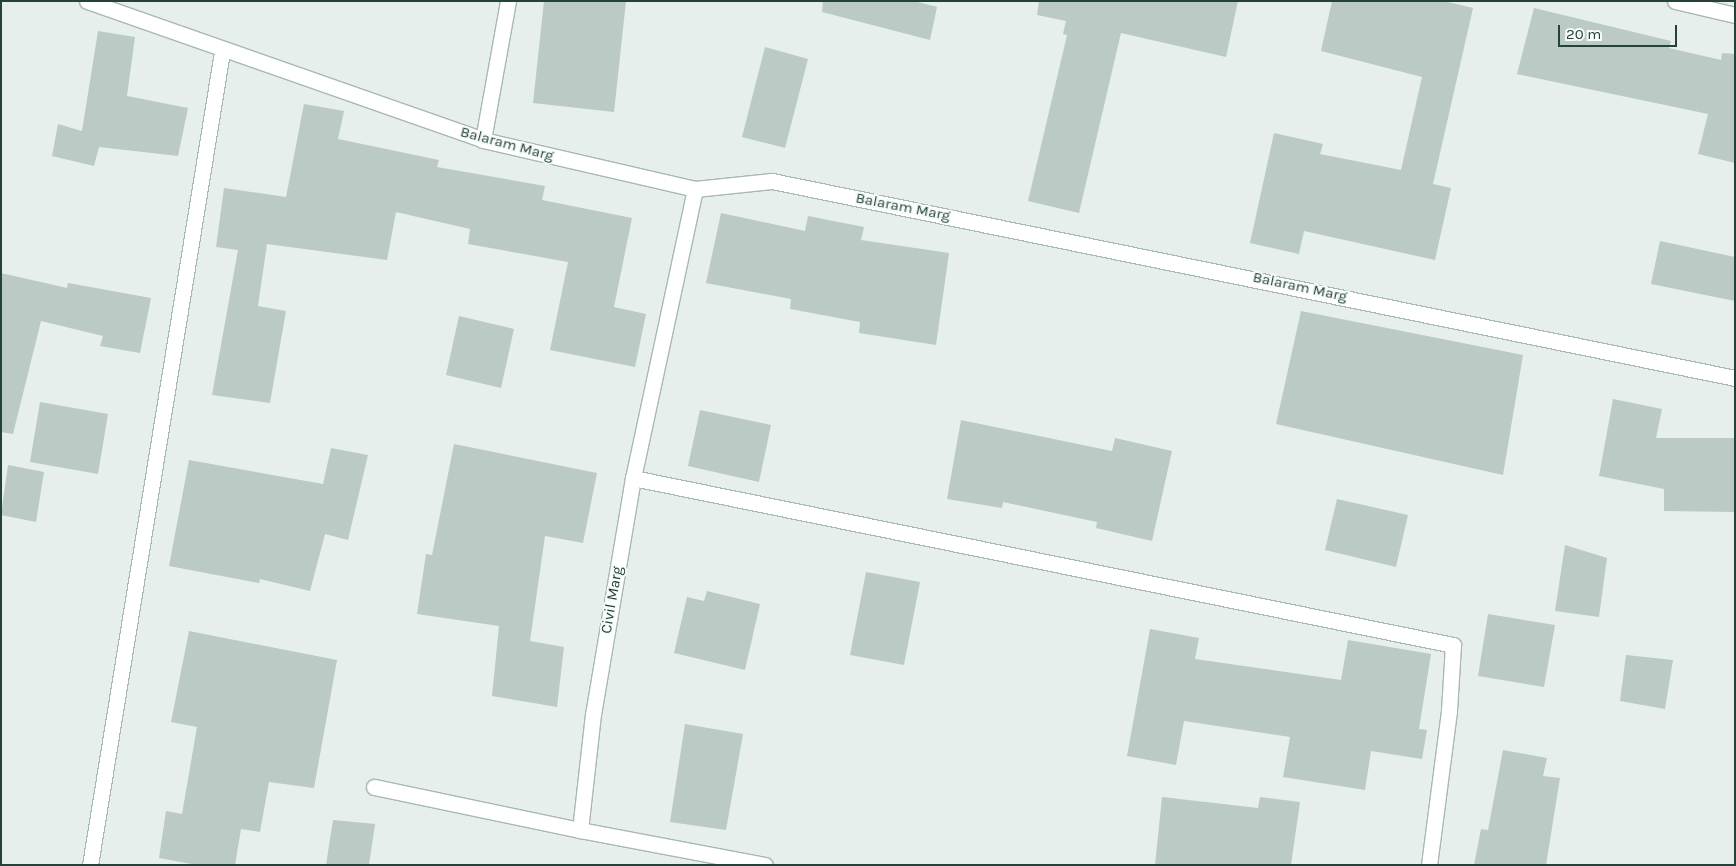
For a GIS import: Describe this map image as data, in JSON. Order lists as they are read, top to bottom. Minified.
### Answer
{"streets":{"street":["Balaram Marg","Civil Marg"]},"crossings":[["Balaram Marg","Civil Marg"]],"scale_bar":"20 m"}
